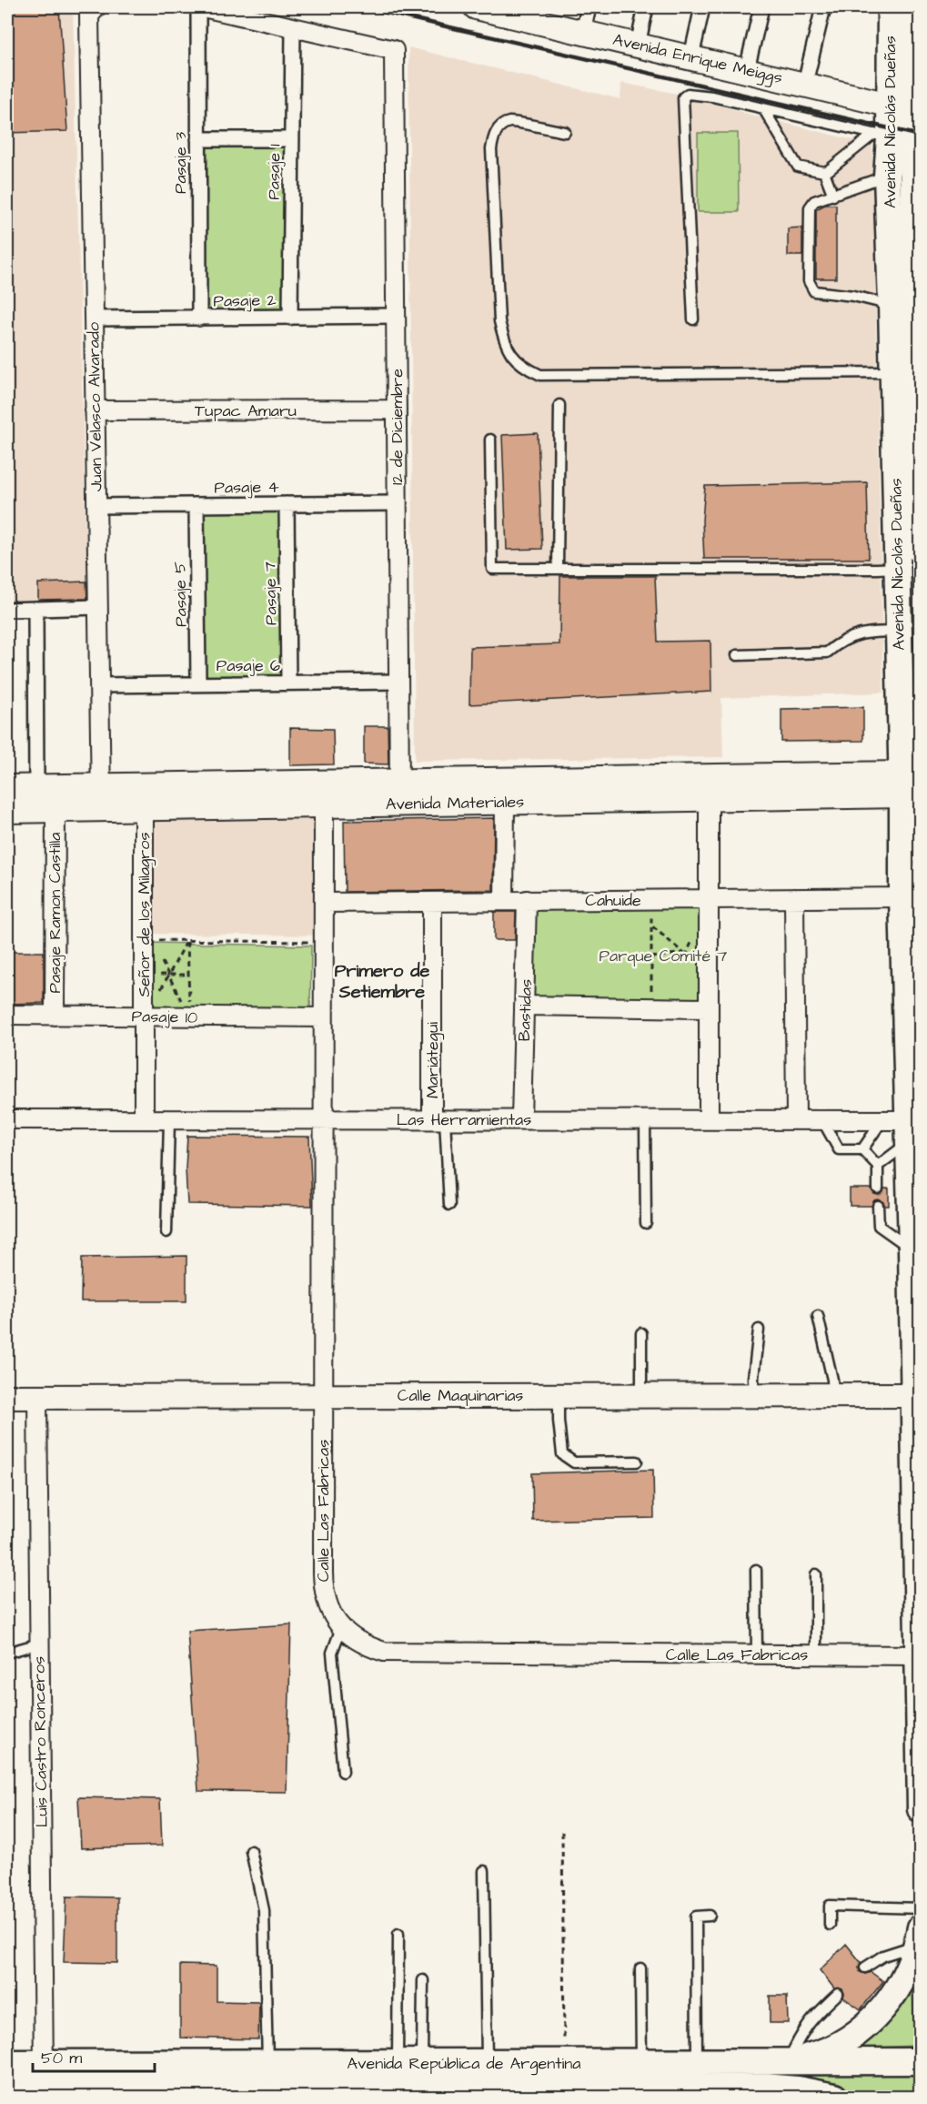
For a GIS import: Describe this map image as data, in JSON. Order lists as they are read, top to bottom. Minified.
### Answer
{"streets":{"main road":["Avenida Nicolás Dueñas","Avenida República de Argentina"],"street":["Avenida Enrique Meiggs","Pasaje 3","Pasaje 1","Pasaje 2","Juan Velasco Alvarado","Tupac Amaru","12 de Diciembre","Pasaje 4","Pasaje 7","Pasaje 5","Pasaje 6","Avenida Materiales","Cahuide","Pasaje Ramon Castilla","Señor de los Milagros","Bastidas","Pasaje 10","Mariátegui","Las Herramientas","Calle Maquinarias","Calle Las Fabricas","Luis Castro Ronceros"]},"crossings":[["Avenida Enrique Meiggs","Avenida Nicolás Dueñas"],["Avenida Nicolás Dueñas","Avenida Materiales"],["Avenida Nicolás Dueñas","Cahuide"],["Avenida Nicolás Dueñas","Las Herramientas"],["Avenida Nicolás Dueñas","Calle Maquinarias"],["Avenida Nicolás Dueñas","Calle Las Fabricas"],["Pasaje 3","Pasaje 2"],["Pasaje 1","Pasaje 2"],["Pasaje 1","12 de Diciembre"],["Pasaje 2","Juan Velasco Alvarado"],["Pasaje 2","12 de Diciembre"],["Juan Velasco Alvarado","Tupac Amaru"],["Juan Velasco Alvarado","Pasaje 4"],["Juan Velasco Alvarado","Pasaje 6"],["Juan Velasco Alvarado","Avenida Materiales"],["Tupac Amaru","12 de Diciembre"],["12 de Diciembre","Pasaje 4"],["12 de Diciembre","Pasaje 6"],["12 de Diciembre","Avenida Materiales"],["Pasaje 4","Pasaje 7"],["Pasaje 4","Pasaje 5"],["Pasaje 7","Pasaje 6"],["Pasaje 5","Pasaje 6"],["Avenida Materiales","Pasaje Ramon Castilla"],["Avenida Materiales","Señor de los Milagros"],["Avenida Materiales","Calle Las Fabricas"],["Cahuide","Bastidas"],["Cahuide","Mariátegui"],["Cahuide","Calle Las Fabricas"],["Pasaje Ramon Castilla","Pasaje 10"],["Señor de los Milagros","Pasaje 10"],["Señor de los Milagros","Las Herramientas"],["Bastidas","Las Herramientas"],["Pasaje 10","Calle Las Fabricas"],["Mariátegui","Las Herramientas"],["Las Herramientas","Calle Las Fabricas"],["Calle Maquinarias","Calle Las Fabricas"],["Calle Maquinarias","Luis Castro Ronceros"],["Luis Castro Ronceros","Avenida República de Argentina"]],"districts":["Primero de Setiembre"],"parks":["Parque Comité 7"],"scale_bar":"50 m"}
